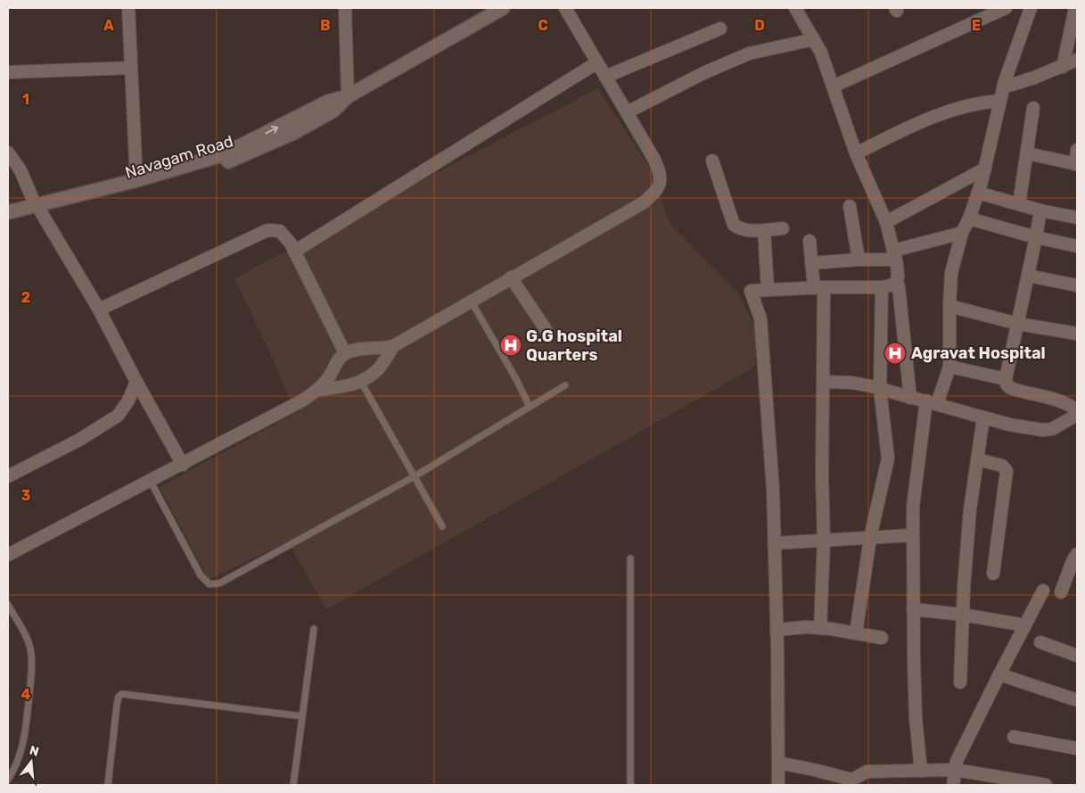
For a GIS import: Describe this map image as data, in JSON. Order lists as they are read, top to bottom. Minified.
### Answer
{"streets":{"street":["Navagam Road"]},"places":{"hospital":["G.G hospital Quarters","Agravat Hospital"]},"north":"top","grid":{"columns":["A","B","C","D","E"],"rows":["1","2","3","4"]}}
